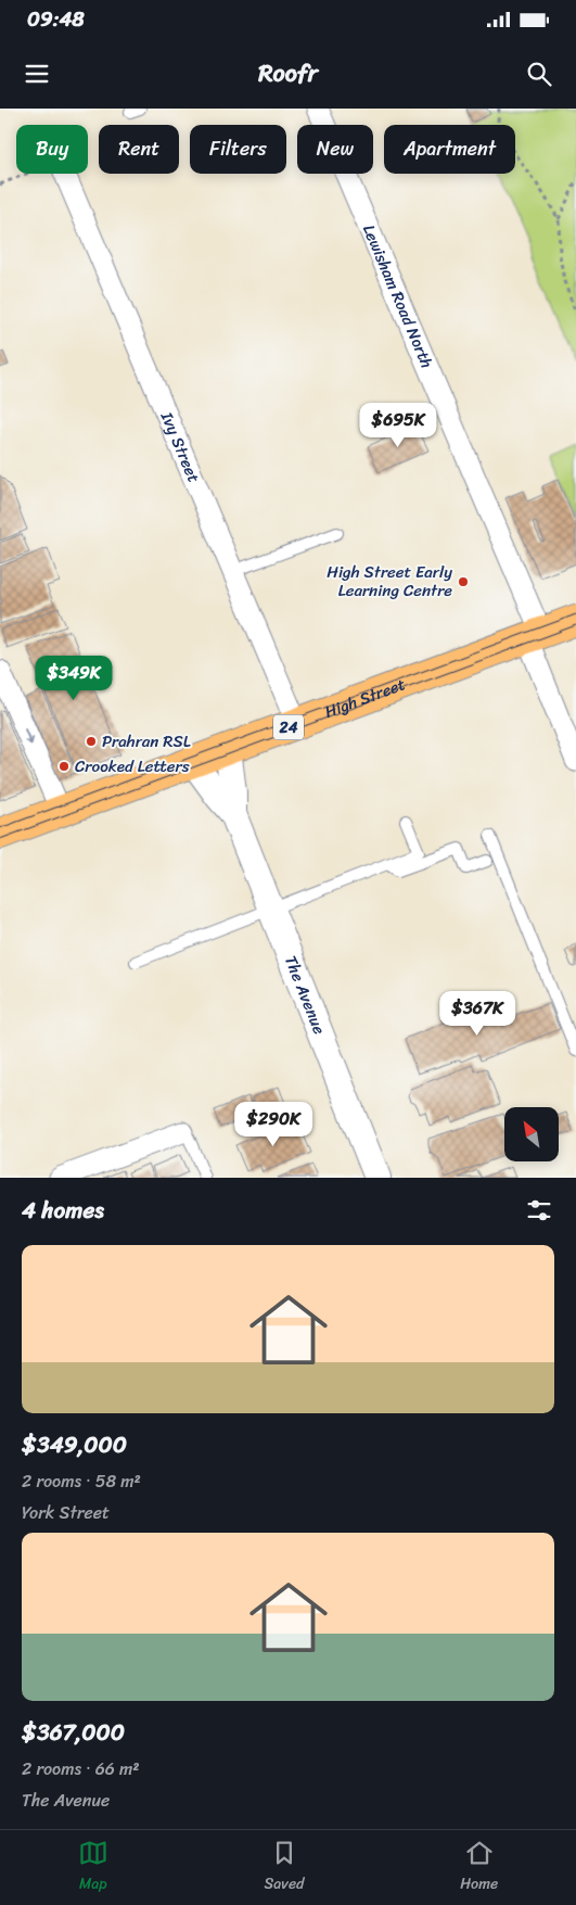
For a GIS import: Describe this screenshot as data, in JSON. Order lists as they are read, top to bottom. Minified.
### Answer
{"streets":{"main road":["High Street","24"],"street":["Lewisham Road North","Ivy Street","The Avenue"]},"crossings":[["Lewisham Road North","High Street"],["Ivy Street","High Street"],["High Street","The Avenue"]],"places":["High Street Early Learning Centre","Prahran RSL","Crooked Letters"],"north":"top left","page":{"status":"09:48","header":"Roofr","chip":["Buy","Rent","Filters","New","Apartment"],"price":["$695K","$349K","$367K","$290K"],"heading":"4 homes","list":[{"name":"$349,000","note":"2 rooms · 58 m² · York Street"},{"name":"$367,000","note":"2 rooms · 66 m² · The Avenue"}],"tabs":["Map","Saved","Home"]}}
